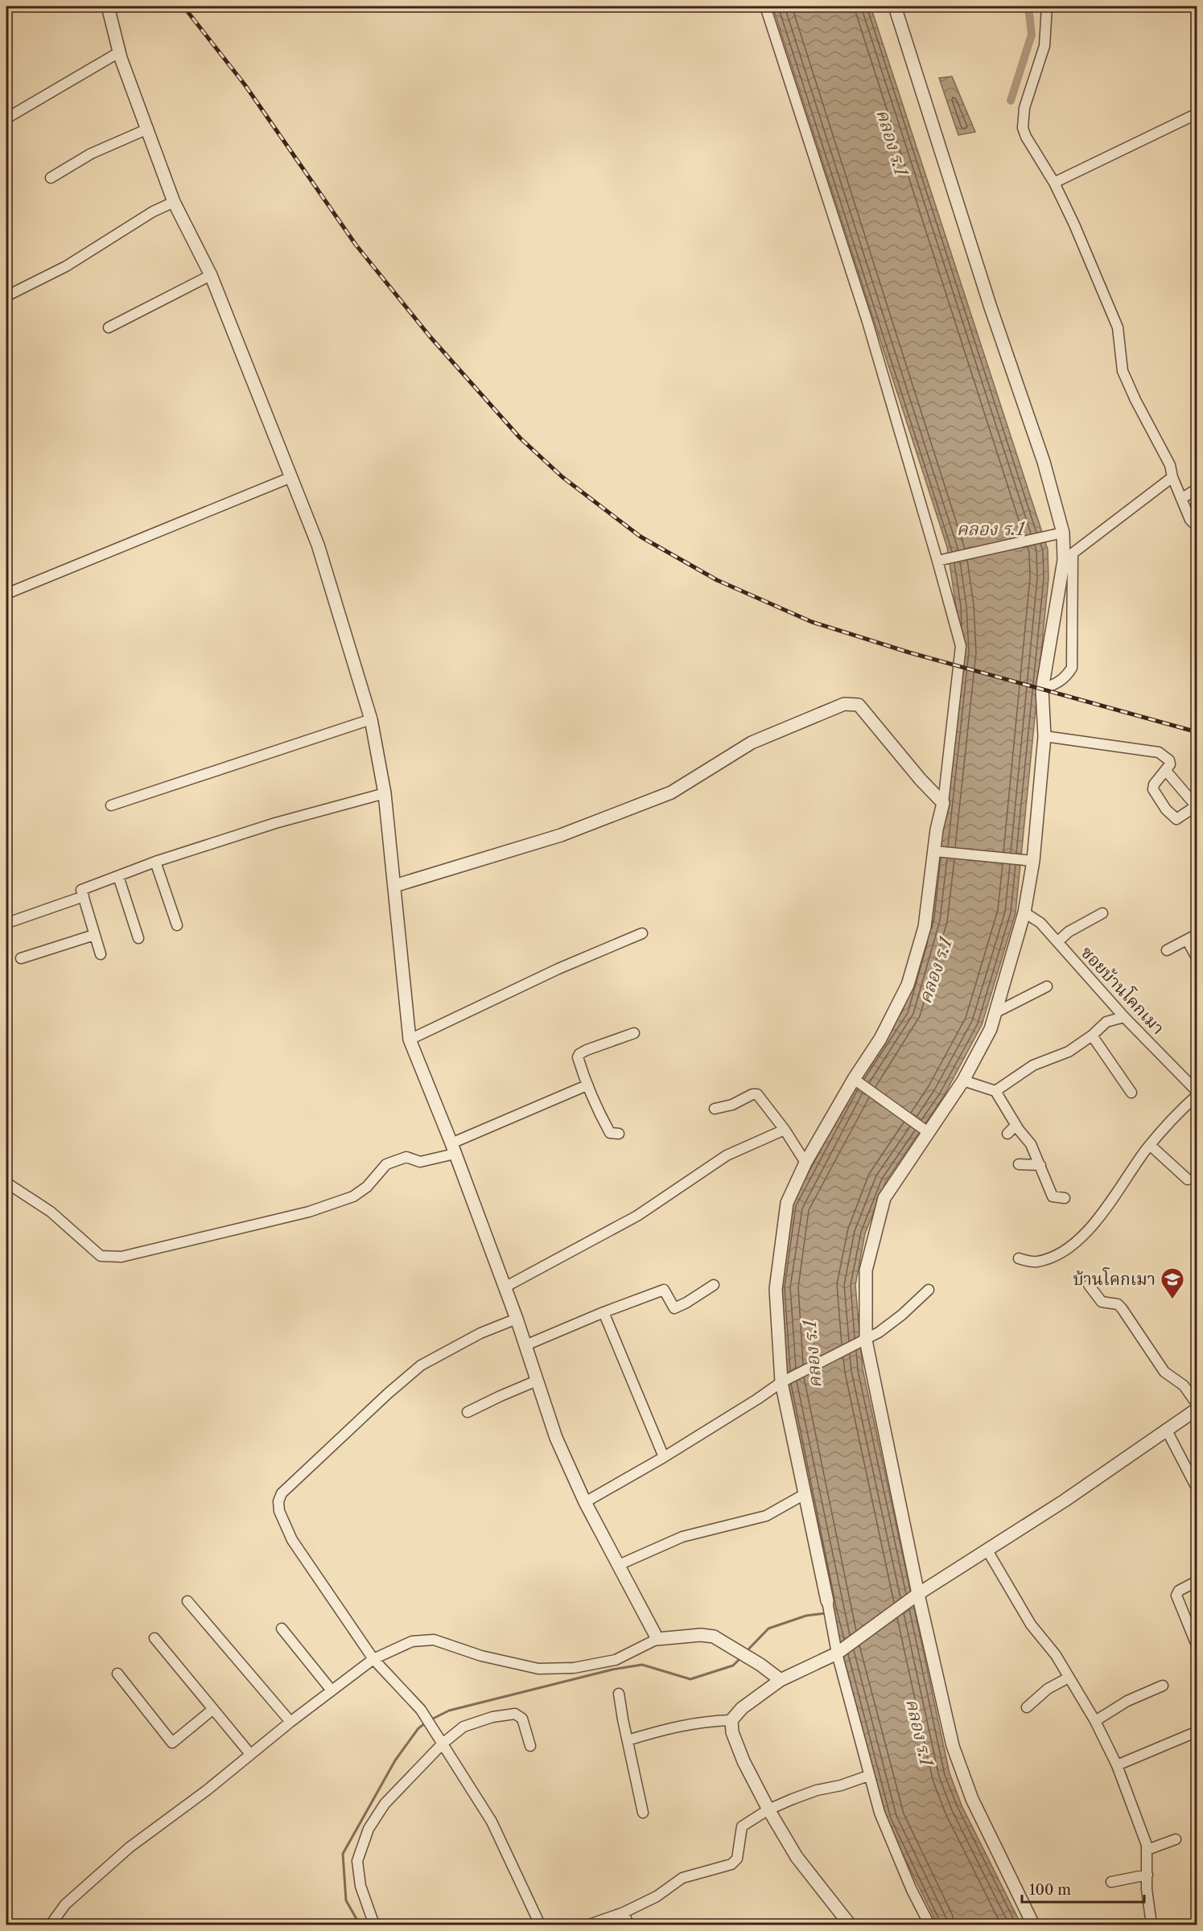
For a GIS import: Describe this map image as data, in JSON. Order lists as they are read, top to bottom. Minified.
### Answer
{"streets":{"street":["ซอยบ้านโคกเมา"]},"water":["คลอง ร.1"],"places":{"school or university":["บ้านโคกเมา"]},"scale_bar":"100 m"}
